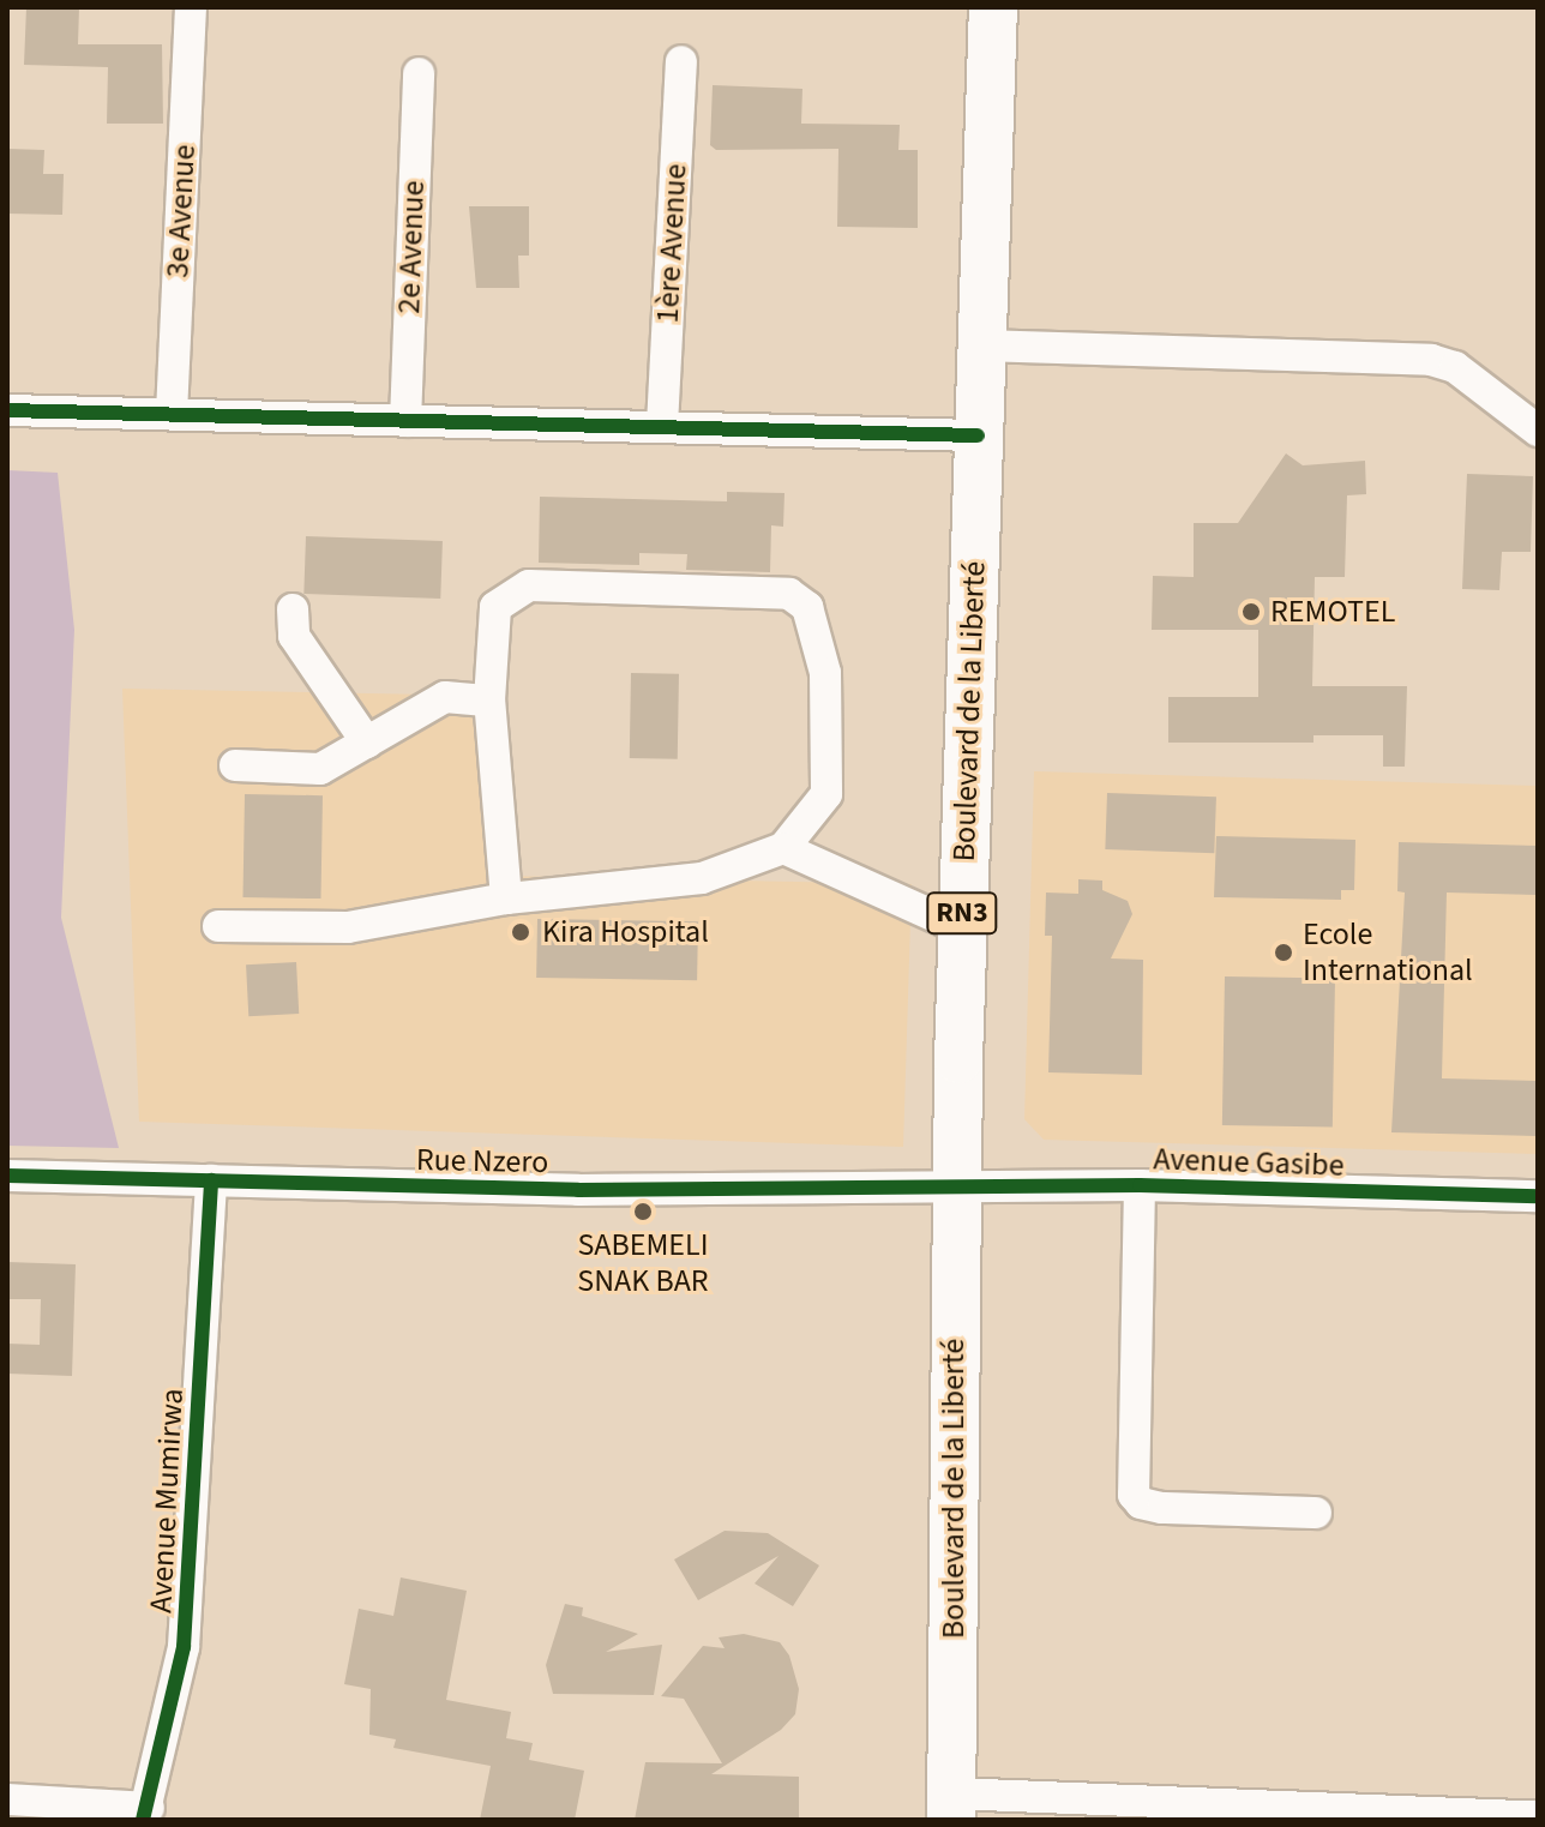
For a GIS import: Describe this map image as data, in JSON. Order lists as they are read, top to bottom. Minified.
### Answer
{"streets":{"highway":["Boulevard de la Liberté","RN3"],"street":["3e Avenue","1ère Avenue","2e Avenue","Rue Nzero","Avenue Gasibe","Avenue Mumirwa"]},"crossings":[["Boulevard de la Liberté","Rue Nzero"],["Boulevard de la Liberté","Avenue Gasibe"],["Rue Nzero","Avenue Gasibe"],["Rue Nzero","Avenue Mumirwa"]],"places":["REMOTEL","Kira Hospital","Ecole International","SABEMELI SNAK BAR"]}
